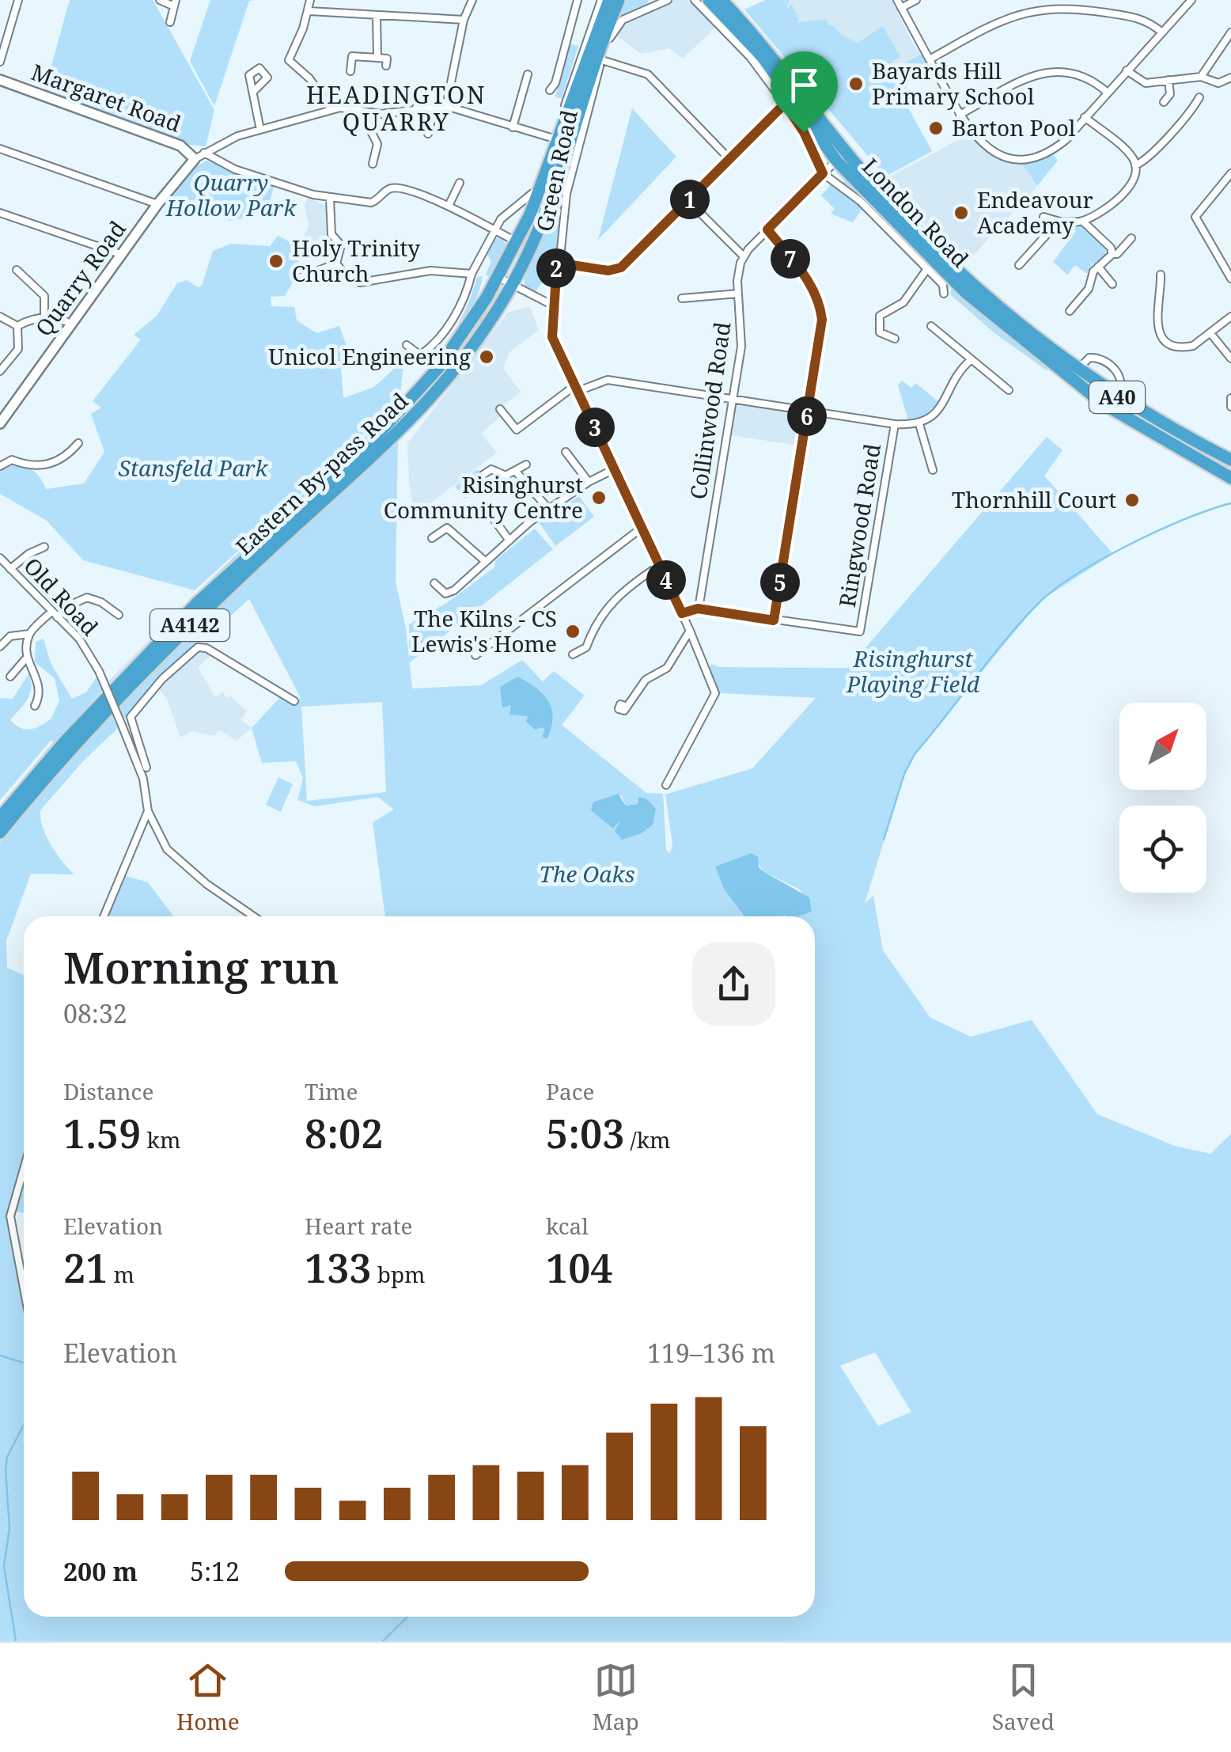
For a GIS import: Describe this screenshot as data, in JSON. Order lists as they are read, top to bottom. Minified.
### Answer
{"streets":{"highway":["London Road","A40","Eastern By-pass Road","A4142"],"street":["Margaret Road","Green Road","Quarry Road","Collinwood Road","Ringwood Road","Old Road"]},"crossings":[["Margaret Road","Quarry Road"],["London Road","A40"]],"districts":["HEADINGTON QUARRY"],"parks":["Quarry Hollow Park","Stansfeld Park","Risinghurst Playing Field","The Oaks"],"places":["Bayards Hill Primary School","Barton Pool","Endeavour Academy","Holy Trinity Church","Unicol Engineering","Risinghurst Community Centre","Thornhill Court","The Kilns - CS Lewis's Home"],"north":"top right","page":{"pins":["1","7","2","6","3","4","5"],"heading":["Morning run","08:32"],"stats":[["Distance","1.59 km"],["Time","8:02"],["Pace","5:03 /km"],["Elevation","21 m"],["Heart rate","133 bpm"],["kcal","104"]],"chart":["Elevation","119–136 m"],"list":[{"name":"200 m","note":"5:12"}],"tabs":["Home","Map","Saved"]}}
